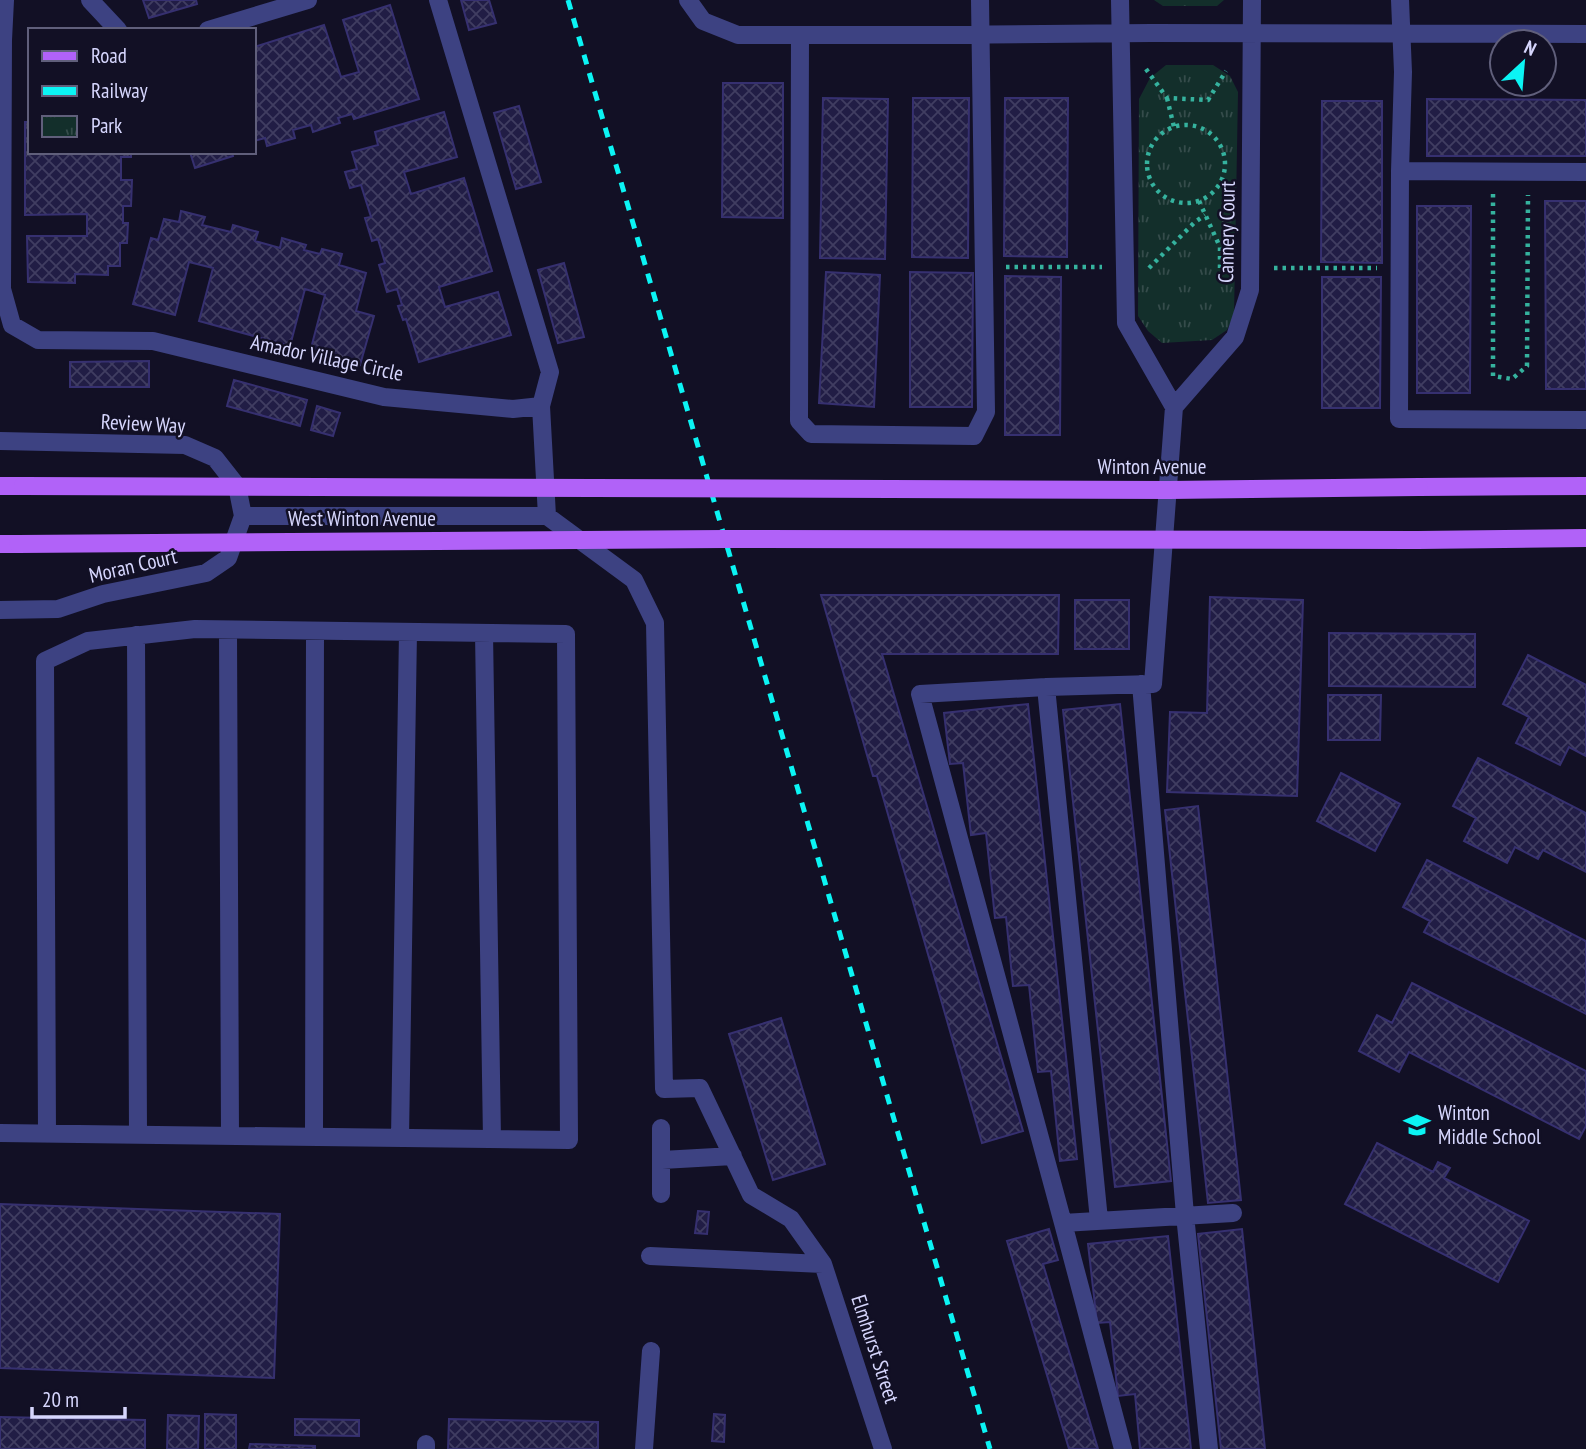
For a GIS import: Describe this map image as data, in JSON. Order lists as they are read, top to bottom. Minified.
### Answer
{"streets":{"main road":["Winton Avenue","West Winton Avenue"],"street":["Cannery Court","Amador Village Circle","Review Way","Moran Court","Elmhurst Street"]},"crossings":[["Review Way","Moran Court"],["Winton Avenue","West Winton Avenue"]],"places":{"school or university":["Winton Middle School"]},"legend":["Road","Railway","Park"],"scale_bar":"20 m","north":"top right"}
